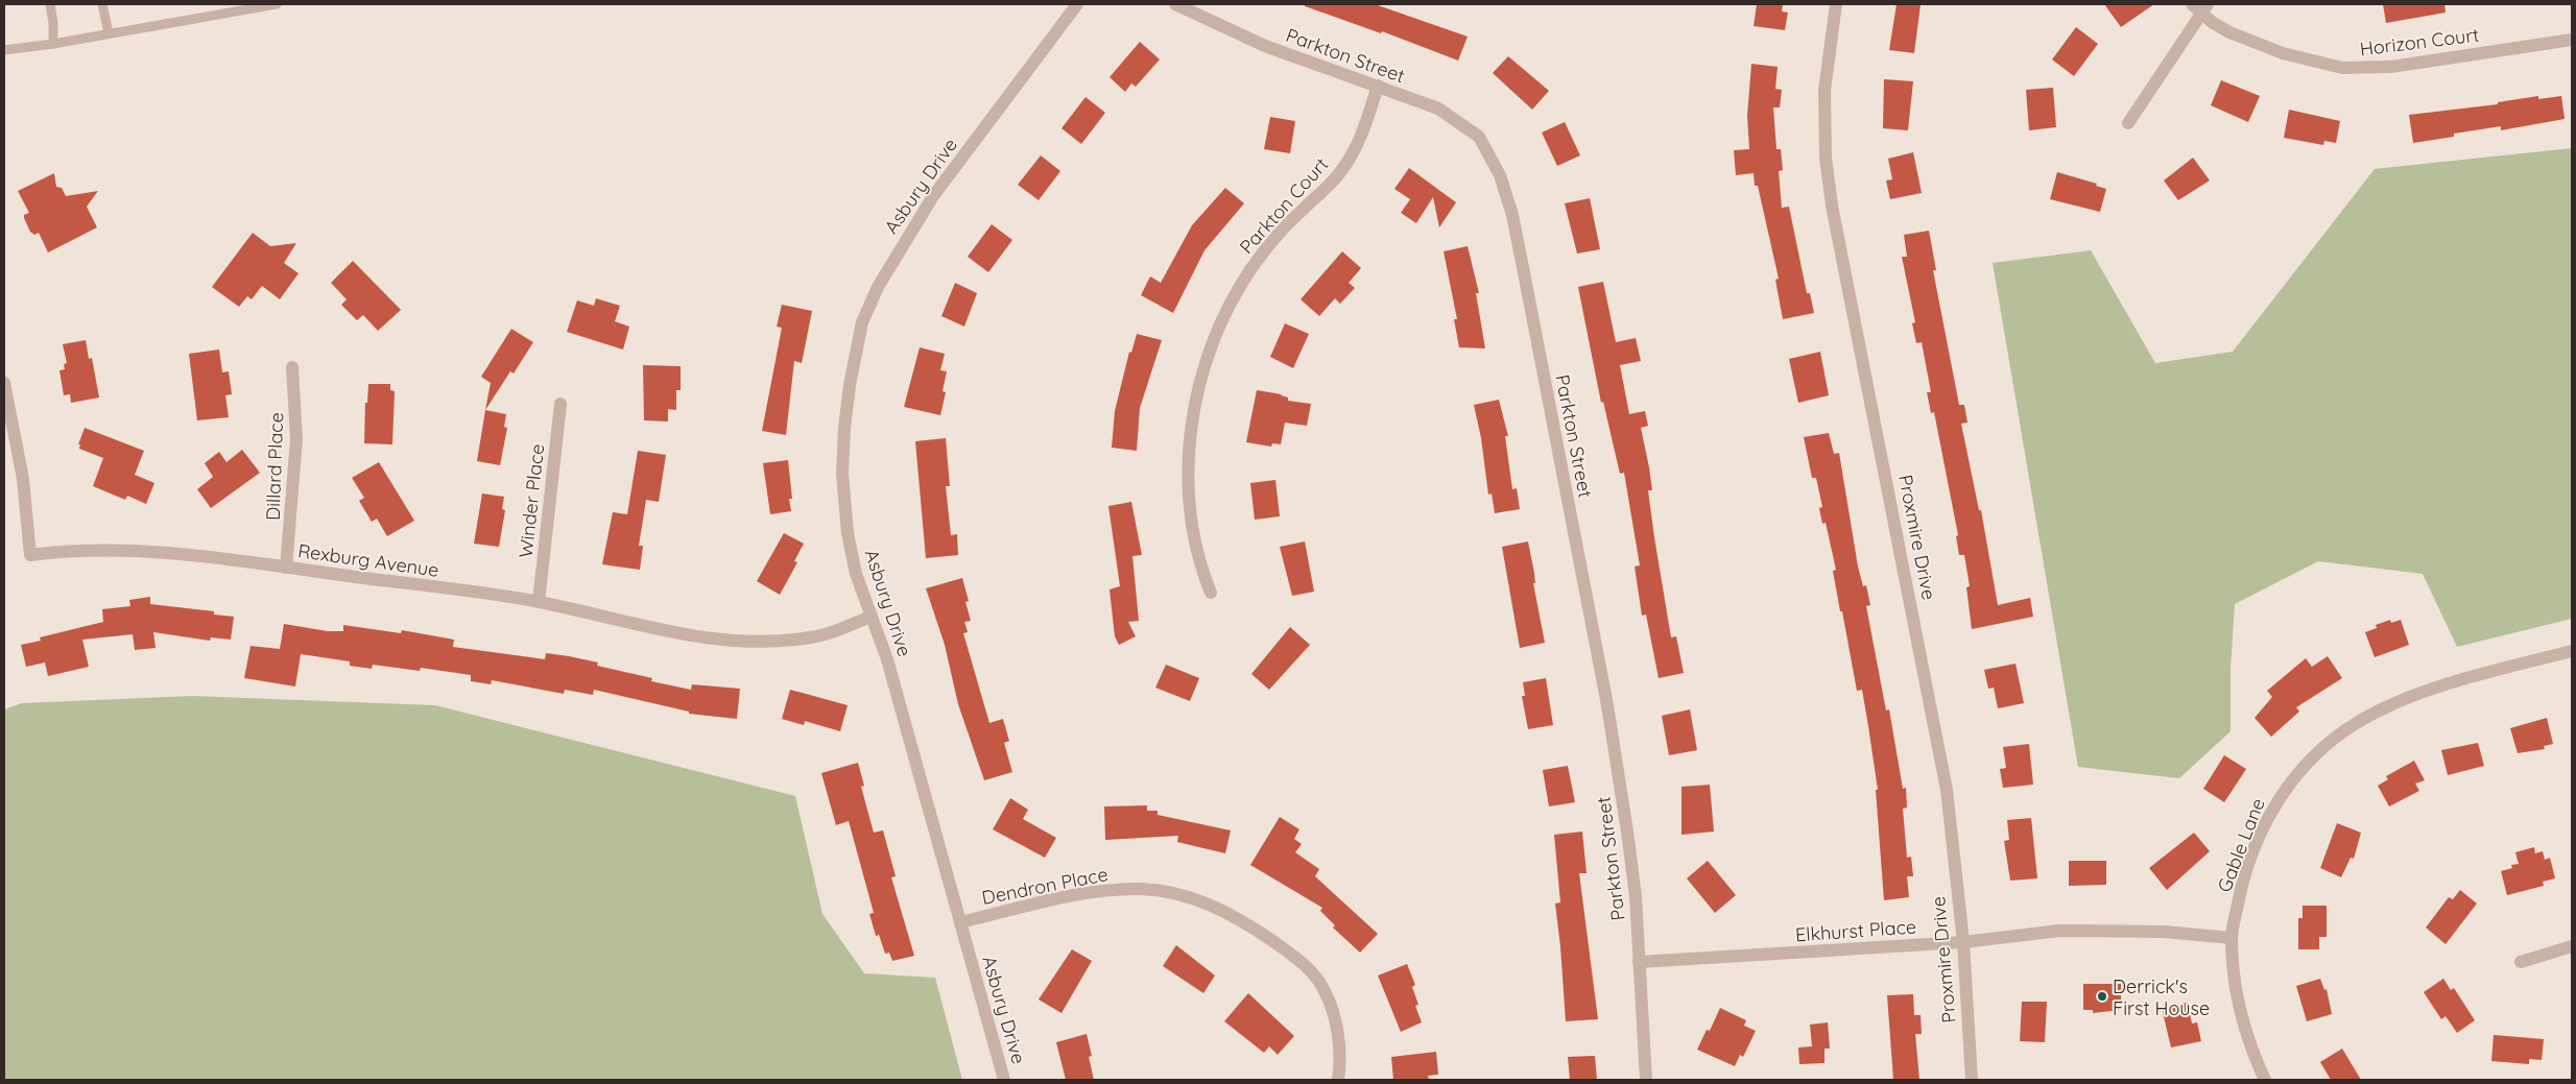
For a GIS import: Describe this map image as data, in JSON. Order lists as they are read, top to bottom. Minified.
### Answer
{"streets":{"street":["Horizon Court","Parkton Street","Asbury Drive","Parkton Court","Dillard Place","Winder Place","Proxmire Drive","Rexburg Avenue","Gable Lane","Dendron Place","Elkhurst Place"]},"crossings":[["Parkton Street","Parkton Court"],["Parkton Street","Elkhurst Place"],["Asbury Drive","Rexburg Avenue"],["Asbury Drive","Dendron Place"],["Dillard Place","Rexburg Avenue"],["Winder Place","Rexburg Avenue"],["Proxmire Drive","Elkhurst Place"],["Gable Lane","Elkhurst Place"]],"places":["Derrick's First House"]}
